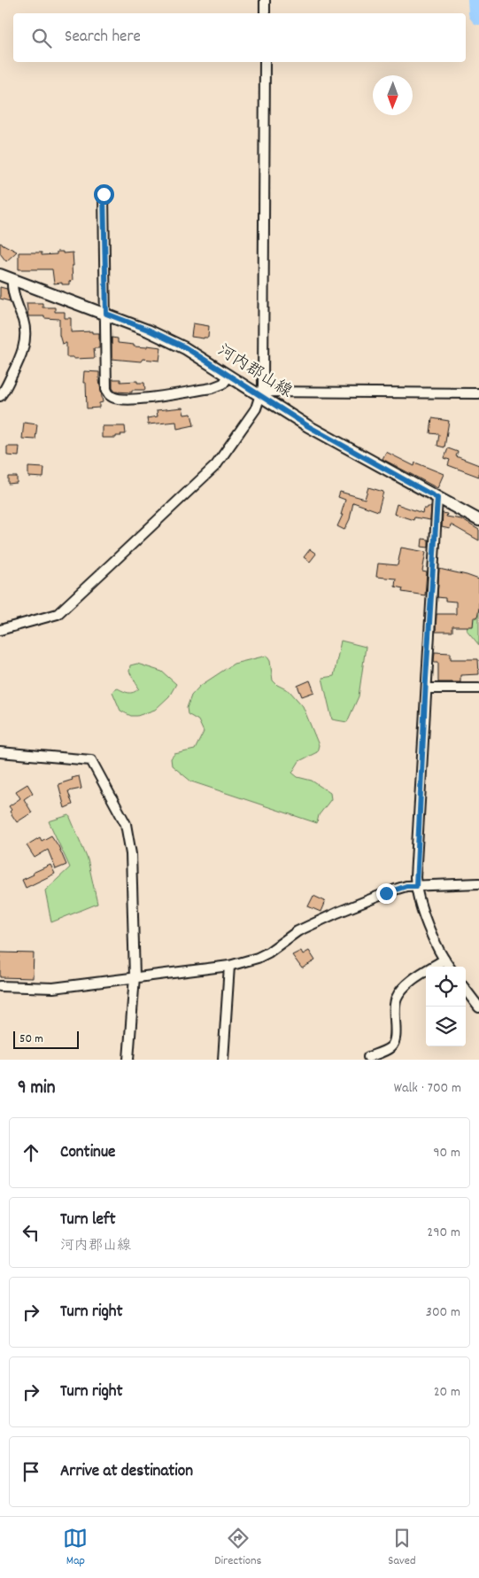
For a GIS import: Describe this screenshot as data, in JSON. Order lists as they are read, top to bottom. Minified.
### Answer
{"streets":{"main road":["河内郡山線"]},"scale_bar":"50 m","north":"bottom","page":{"search":"Search here","scale":"50 m","heading":["9 min","Walk · 700 m"],"list":[["Continue","90 m"],["Turn left","河内郡山線","290 m"],["Turn right","300 m"],["Turn right","20 m"],"Arrive at destination"],"nav":["Map","Directions","Saved"]}}
